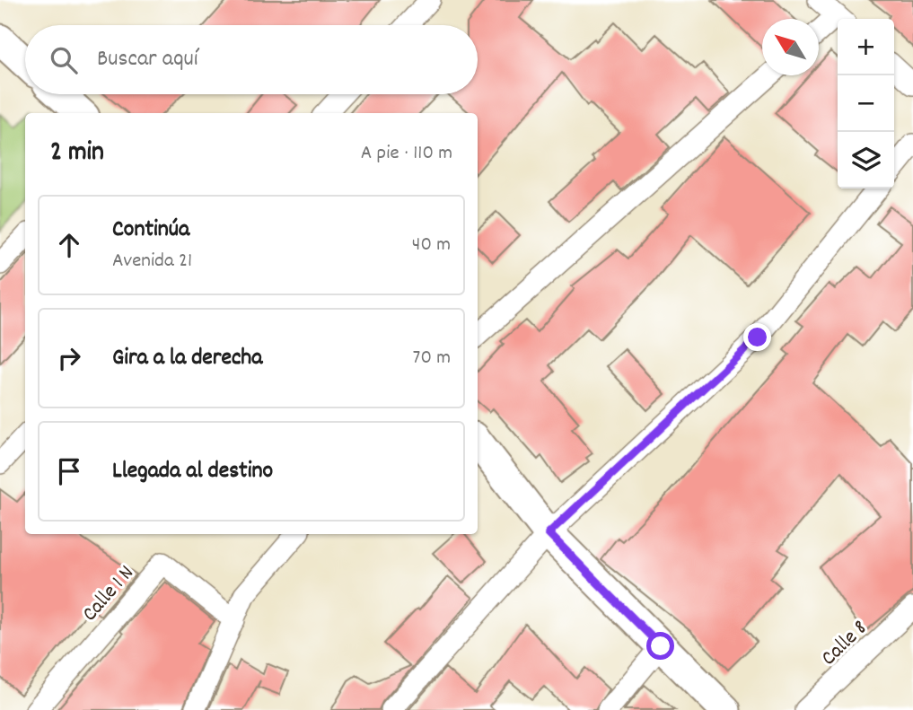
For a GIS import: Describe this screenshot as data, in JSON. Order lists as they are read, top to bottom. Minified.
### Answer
{"streets":{"street":["Calle 1 N","Calle 8"]},"north":"top left","page":{"map_buttons":["+","−"],"search":"Buscar aquí","heading":["2 min","A pie · 110 m"],"list":[["Continúa","Avenida 21","40 m"],["Gira a la derecha","70 m"],"Llegada al destino"]}}
